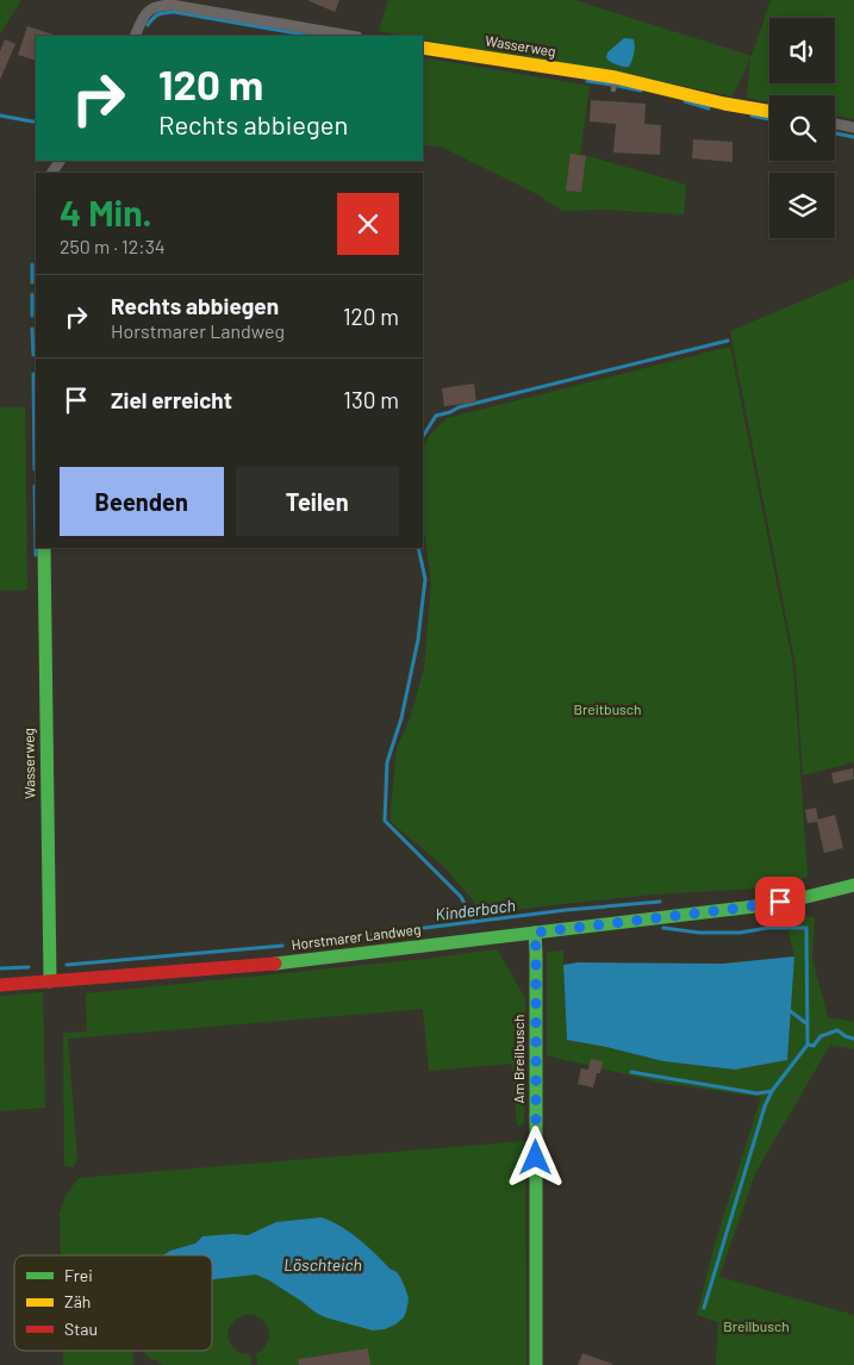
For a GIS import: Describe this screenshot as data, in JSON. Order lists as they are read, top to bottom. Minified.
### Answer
{"streets":{"street":["Wasserweg","Horstmarer Landweg","Am Breilbusch"]},"crossings":[["Wasserweg","Horstmarer Landweg"],["Horstmarer Landweg","Am Breilbusch"]],"water":["Kinderbach","Löschteich"],"parks":["Breitbusch","Breilbusch"],"legend":["Frei","Zäh","Stau"],"page":{"turn":["120 m","Rechts abbiegen"],"heading":["4 Min.","250 m · 12:34"],"list":[{"name":"Rechts abbiegen","note":"Horstmarer Landweg","value":"120 m"},{"name":"Ziel erreicht","value":"130 m"}],"buttons":["Beenden","Teilen"]}}
